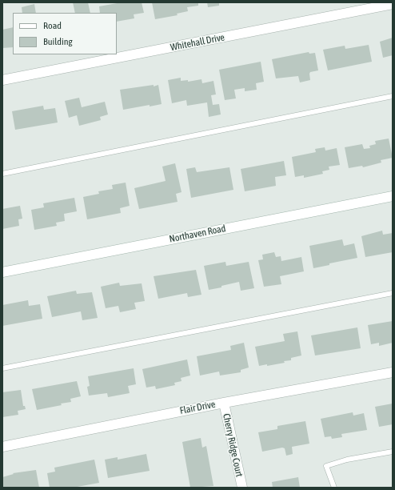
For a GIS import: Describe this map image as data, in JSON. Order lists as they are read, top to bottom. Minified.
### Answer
{"streets":{"street":["Whitehall Drive","Northaven Road","Flair Drive","Cherry Ridge Court"]},"crossings":[["Flair Drive","Cherry Ridge Court"]],"legend":["Road","Building"]}
